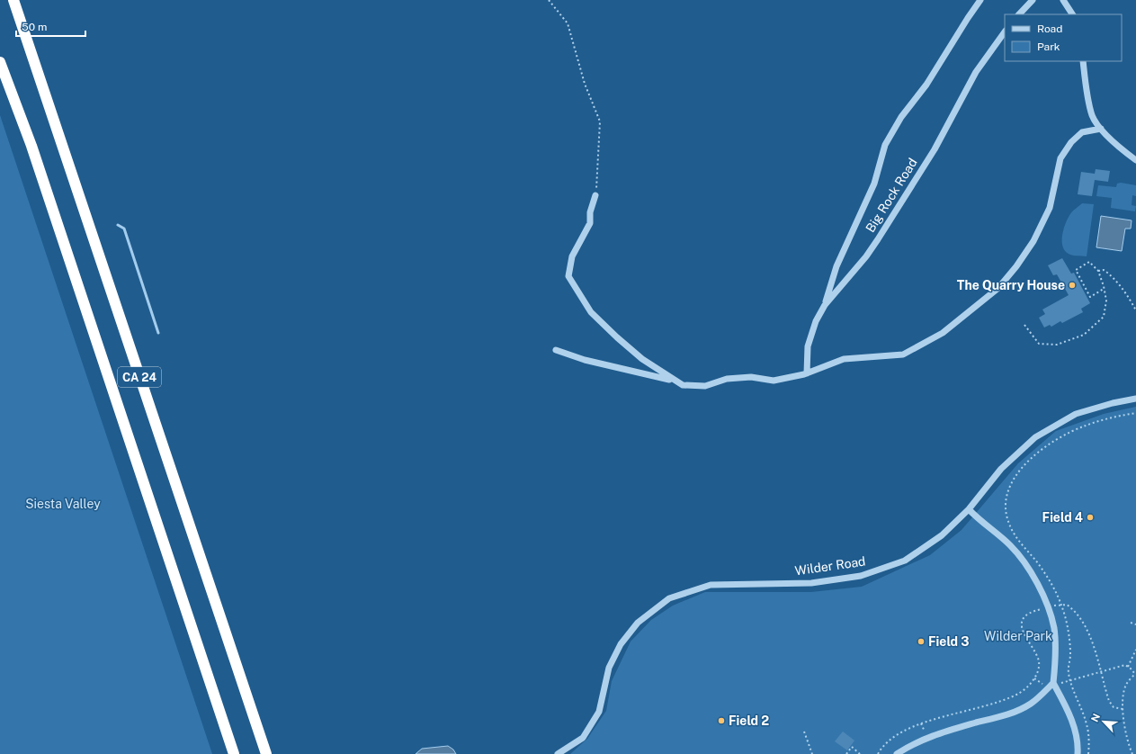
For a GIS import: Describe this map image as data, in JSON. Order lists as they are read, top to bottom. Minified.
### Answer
{"streets":{"highway":["CA 24"],"street":["Big Rock Road","Wilder Road"]},"parks":["Siesta Valley","Wilder Park"],"places":["The Quarry House","Field 4","Field 3","Field 2"],"legend":["Road","Park"],"scale_bar":"50 m","north":"top left"}
